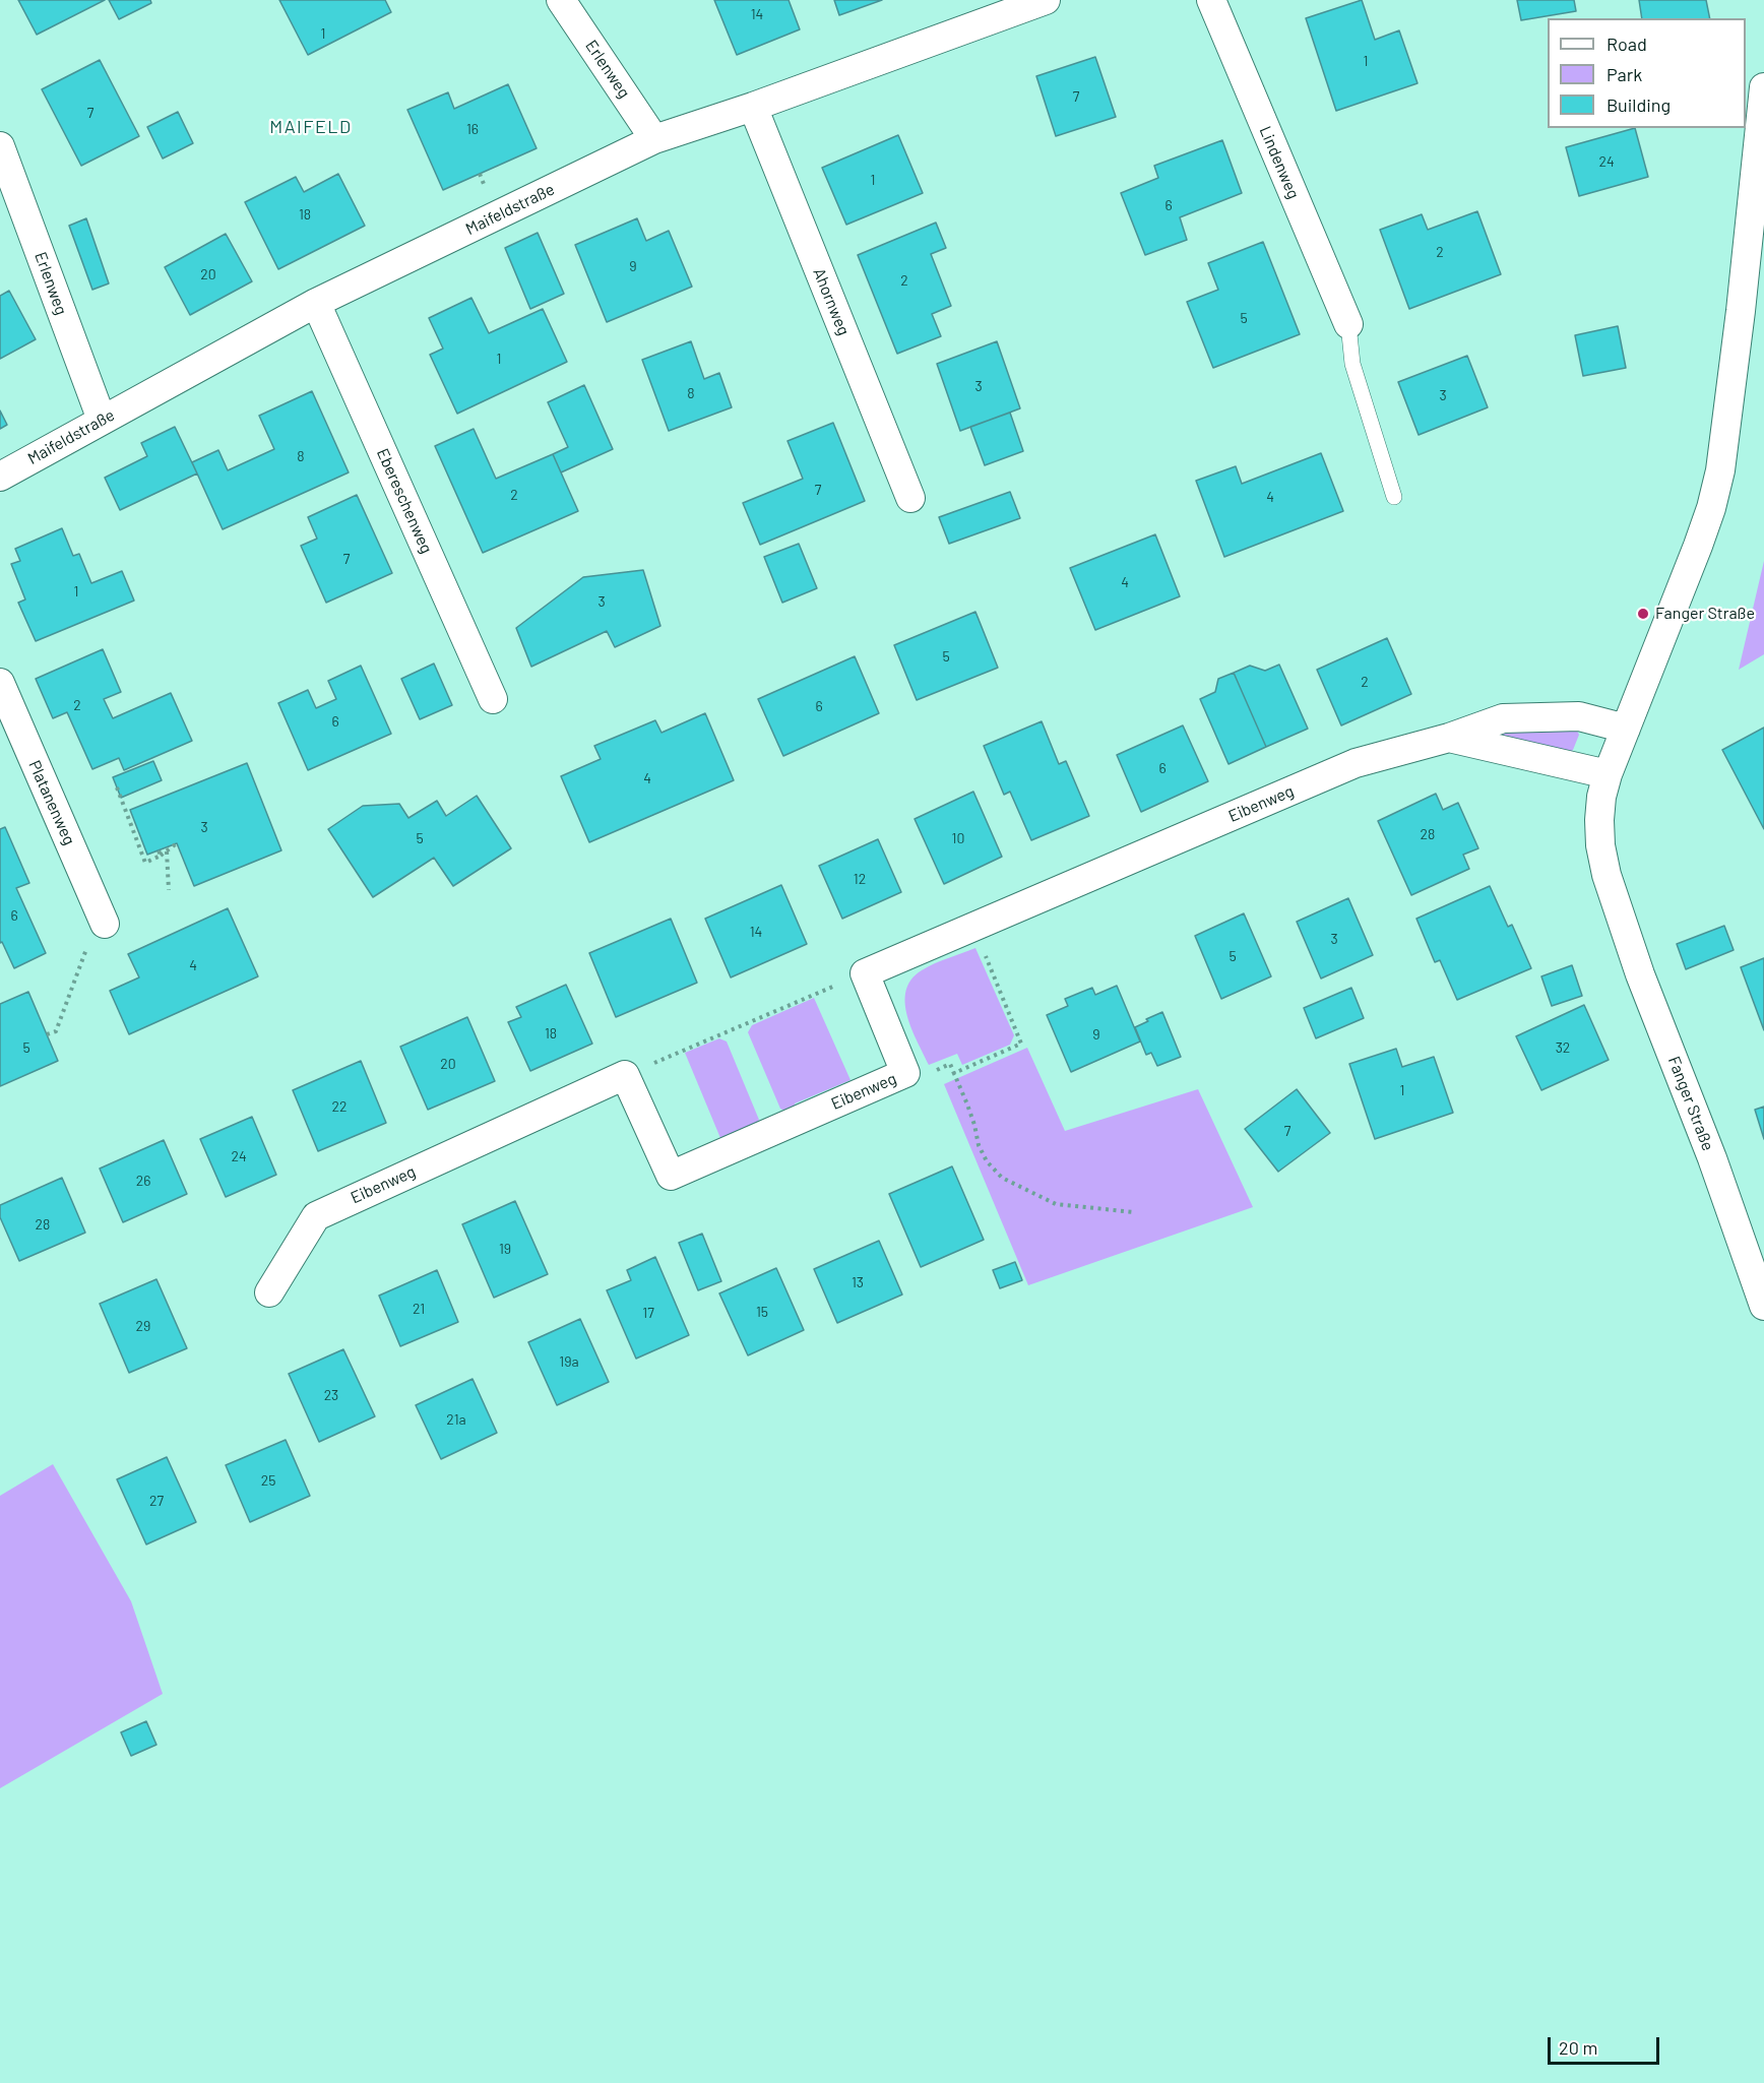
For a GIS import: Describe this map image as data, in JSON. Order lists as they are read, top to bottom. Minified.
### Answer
{"streets":{"street":["Erlenweg","Lindenweg","Maifeldstraße","Ahornweg","Ebereschenweg","Platanenweg","Eibenweg","Fanger Straße"]},"crossings":[["Erlenweg","Maifeldstraße"],["Maifeldstraße","Ahornweg"],["Maifeldstraße","Ebereschenweg"],["Eibenweg","Fanger Straße"]],"districts":["MAIFELD"],"places":["Fanger Straße"],"house_numbers":["14","1","1","7","7","16","24","1","6","18","2","9","20","2","5","1","3","8","3","8","7","2","4","7","4","1","3","5","2","2","6","6","6","4","3","28","5","10","12","6","14","3","5","4","18","9","5","32","20","1","22","7","24","26","28","19","13","21","15","17","29","19a","23","21a","25","27"],"legend":["Road","Park","Building"],"scale_bar":"20 m"}
